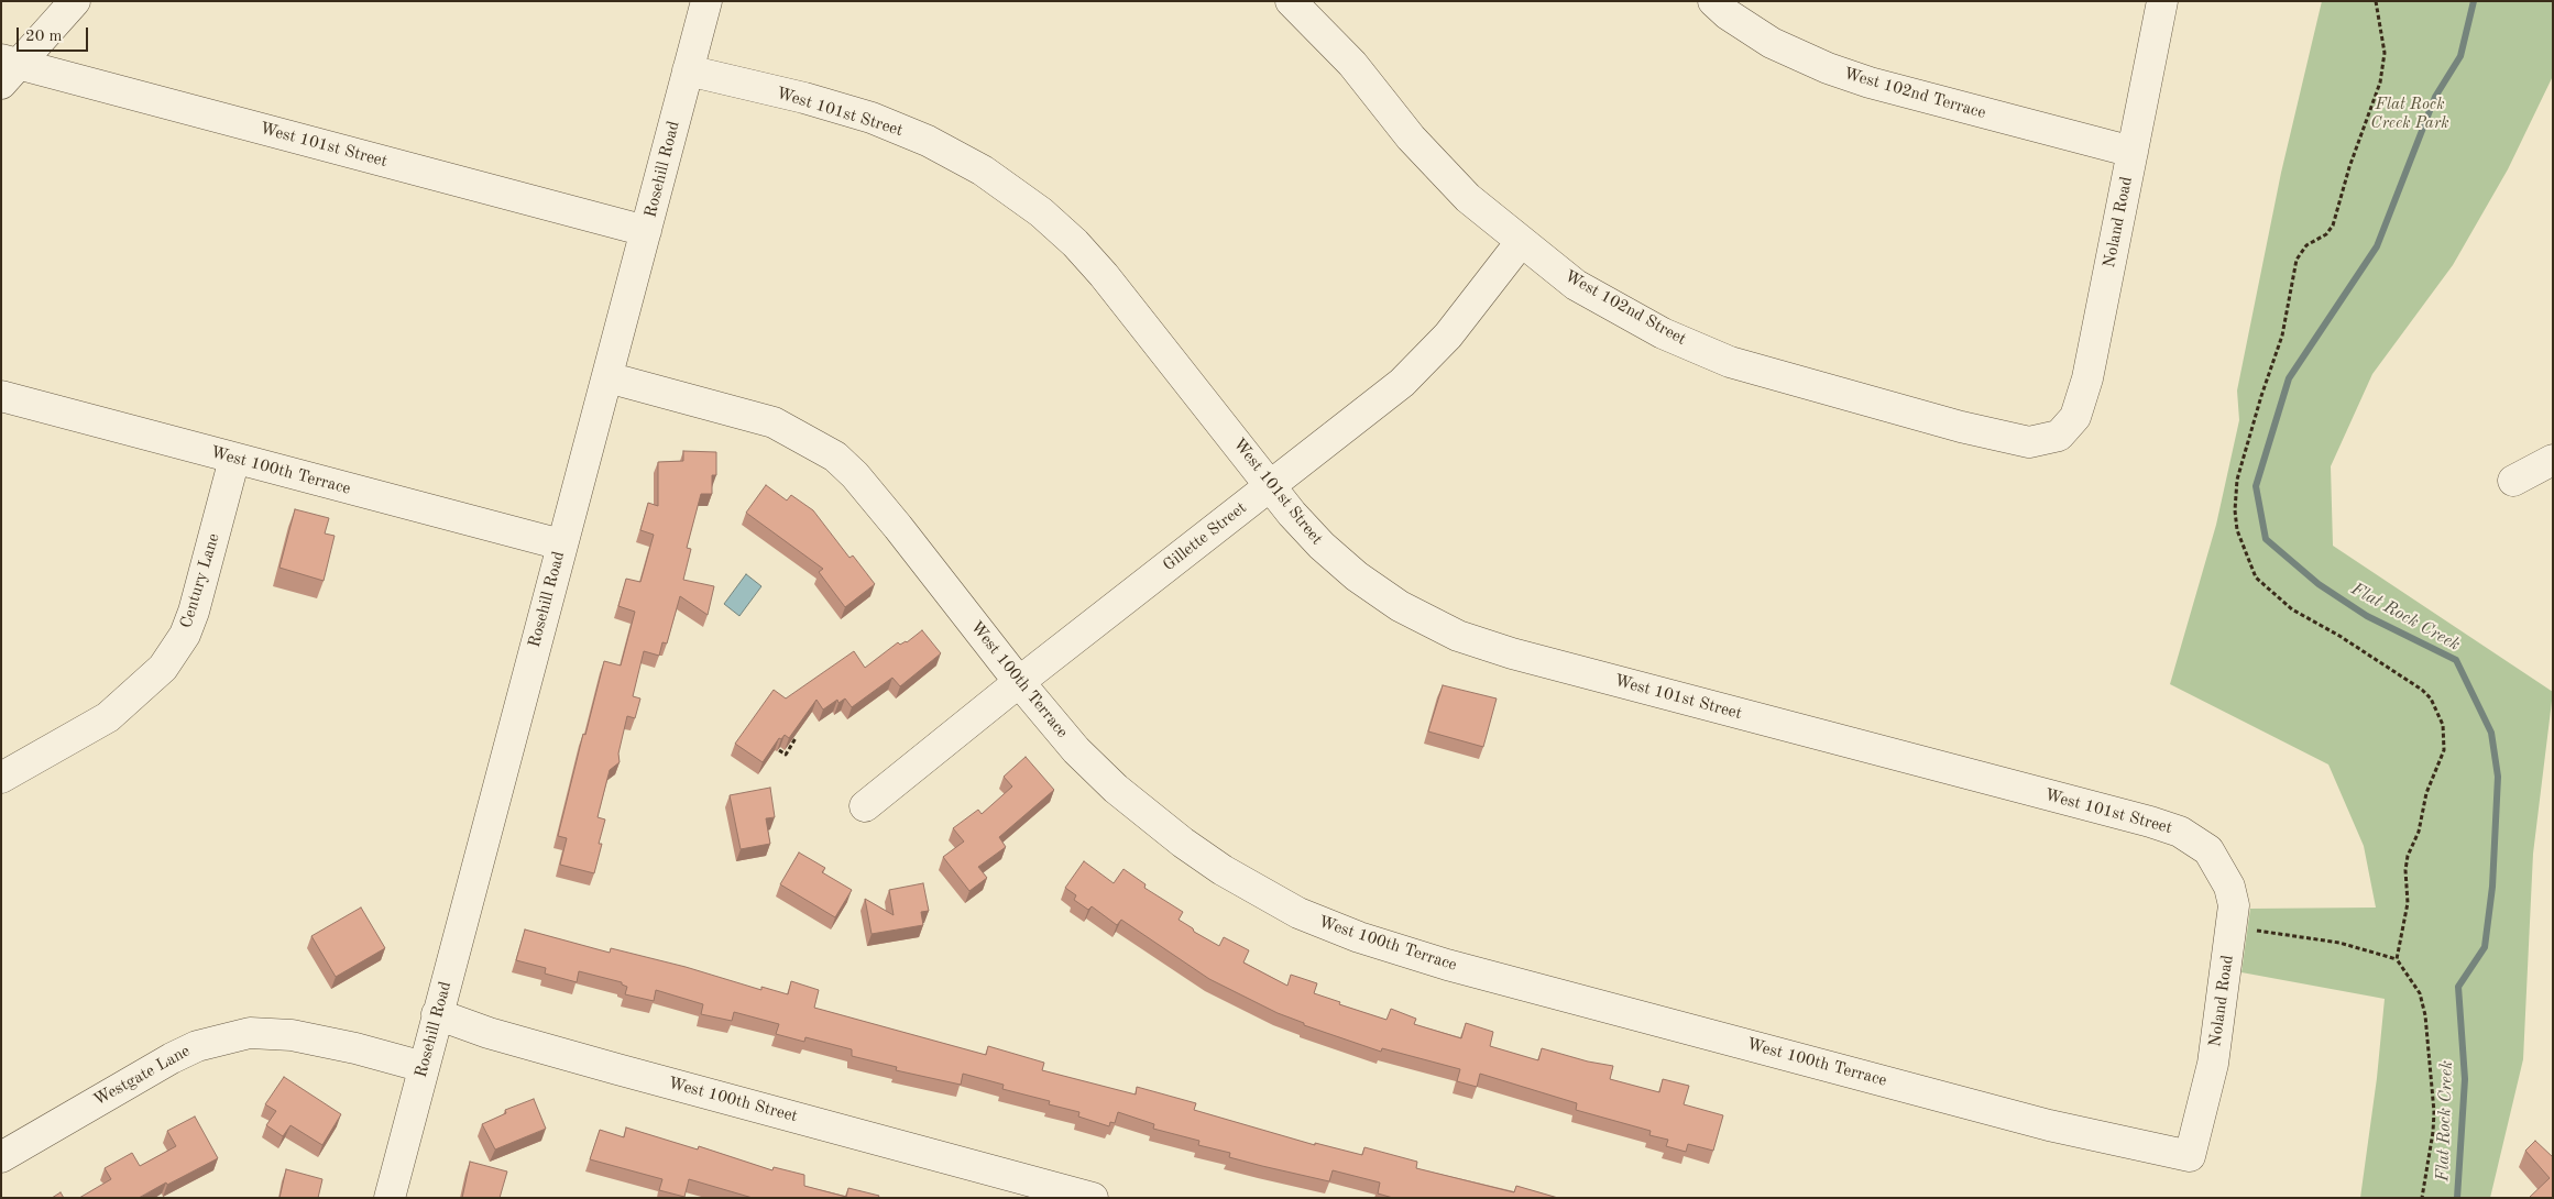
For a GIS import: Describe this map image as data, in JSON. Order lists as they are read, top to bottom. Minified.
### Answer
{"streets":{"street":["West 102nd Terrace","West 101st Street","Rosehill Road","Noland Road","West 102nd Street","West 100th Terrace","Gillette Street","Century Lane","Westgate Lane","West 100th Street"]},"crossings":[["West 102nd Terrace","Noland Road"],["West 101st Street","Rosehill Road"],["West 101st Street","Noland Road"],["West 101st Street","Gillette Street"],["Rosehill Road","West 100th Terrace"],["Rosehill Road","Westgate Lane"],["Rosehill Road","West 100th Street"],["Noland Road","West 102nd Street"],["Noland Road","West 100th Terrace"],["West 102nd Street","Gillette Street"],["West 100th Terrace","Gillette Street"],["West 100th Terrace","Century Lane"]],"water":["Flat Rock Creek"],"parks":["Flat Rock Creek Park"],"scale_bar":"20 m"}
